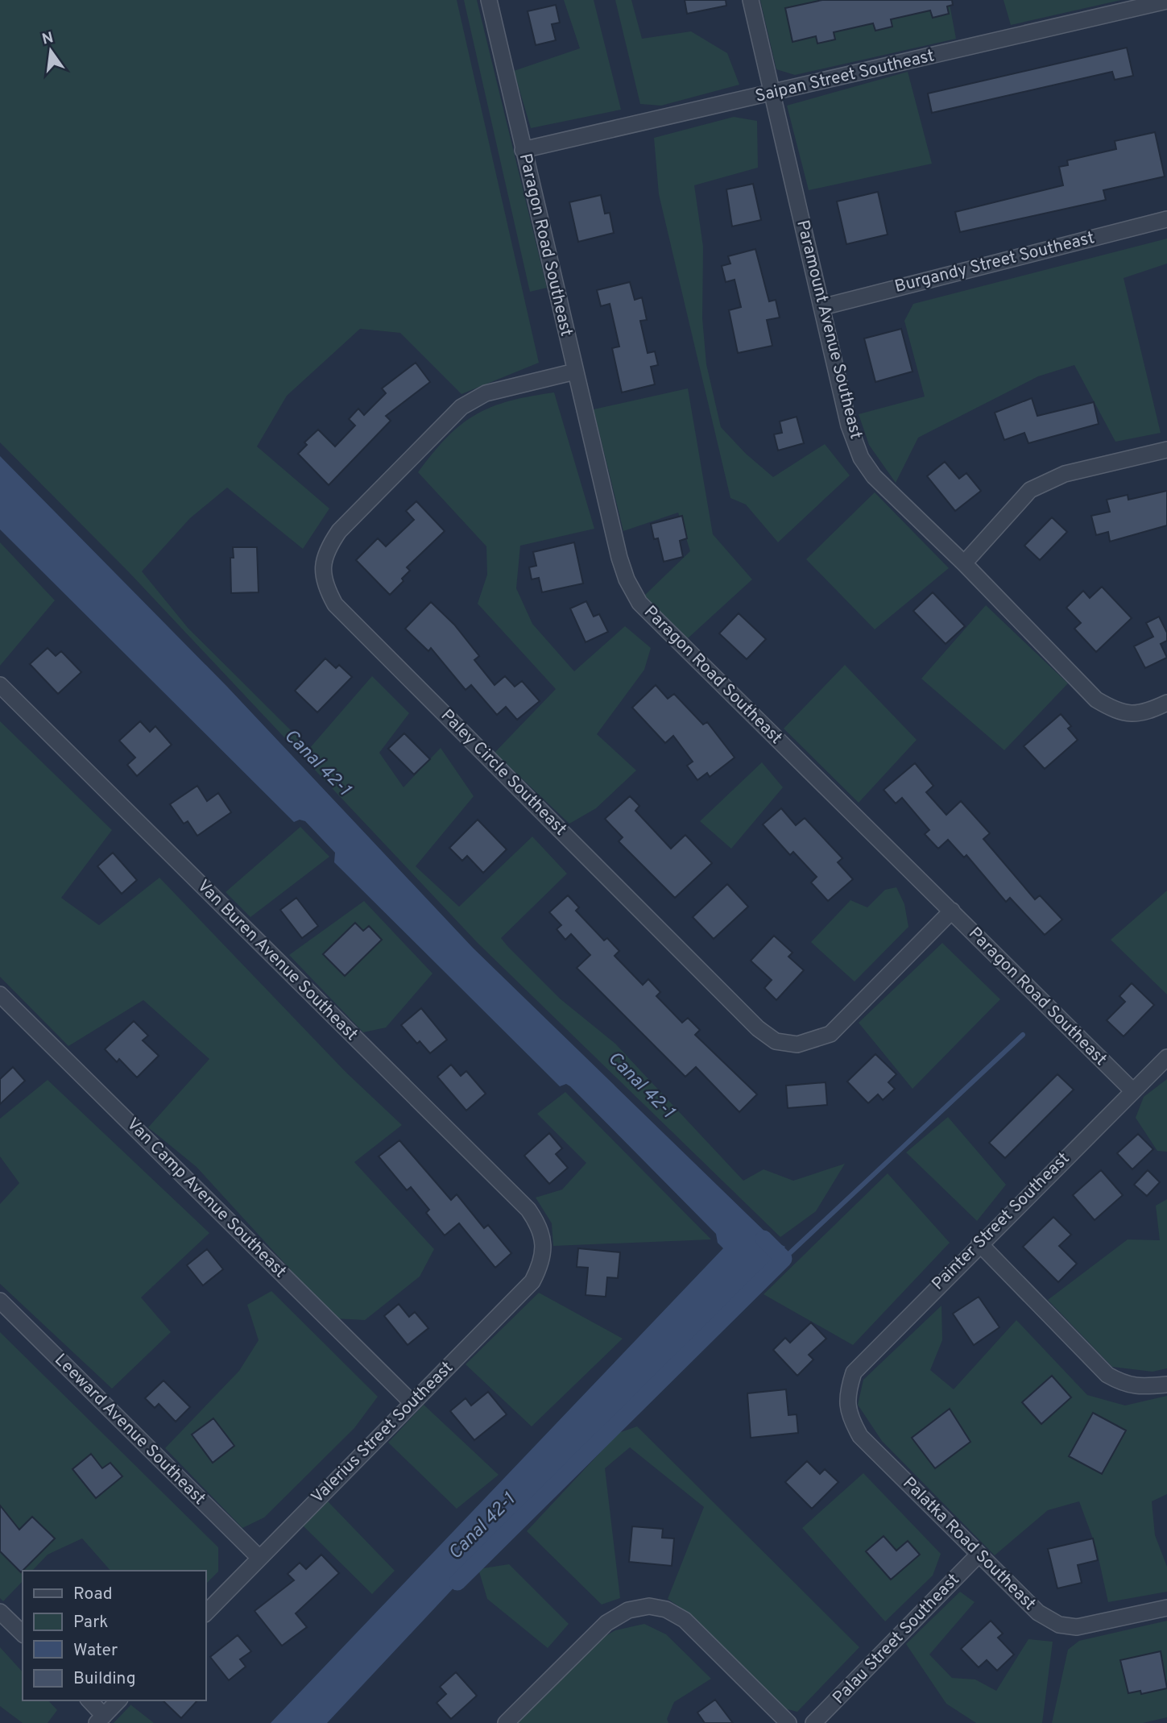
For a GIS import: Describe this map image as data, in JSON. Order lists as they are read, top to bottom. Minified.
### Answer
{"streets":{"street":["Saipan Street Southeast","Paragon Road Southeast","Burgandy Street Southeast","Paramount Avenue Southeast","Paley Circle Southeast","Van Buren Avenue Southeast","Van Camp Avenue Southeast","Painter Street Southeast","Leeward Avenue Southeast","Valerius Street Southeast","Palatka Road Southeast","Palau Street Southeast"]},"crossings":[["Saipan Street Southeast","Paragon Road Southeast"],["Saipan Street Southeast","Paramount Avenue Southeast"],["Paragon Road Southeast","Paley Circle Southeast"],["Paragon Road Southeast","Painter Street Southeast"],["Burgandy Street Southeast","Paramount Avenue Southeast"],["Van Buren Avenue Southeast","Valerius Street Southeast"],["Van Camp Avenue Southeast","Valerius Street Southeast"],["Painter Street Southeast","Palatka Road Southeast"],["Leeward Avenue Southeast","Valerius Street Southeast"],["Palatka Road Southeast","Palau Street Southeast"]],"water":["Canal 42-1"],"legend":["Road","Park","Water","Building"],"north":"top"}
